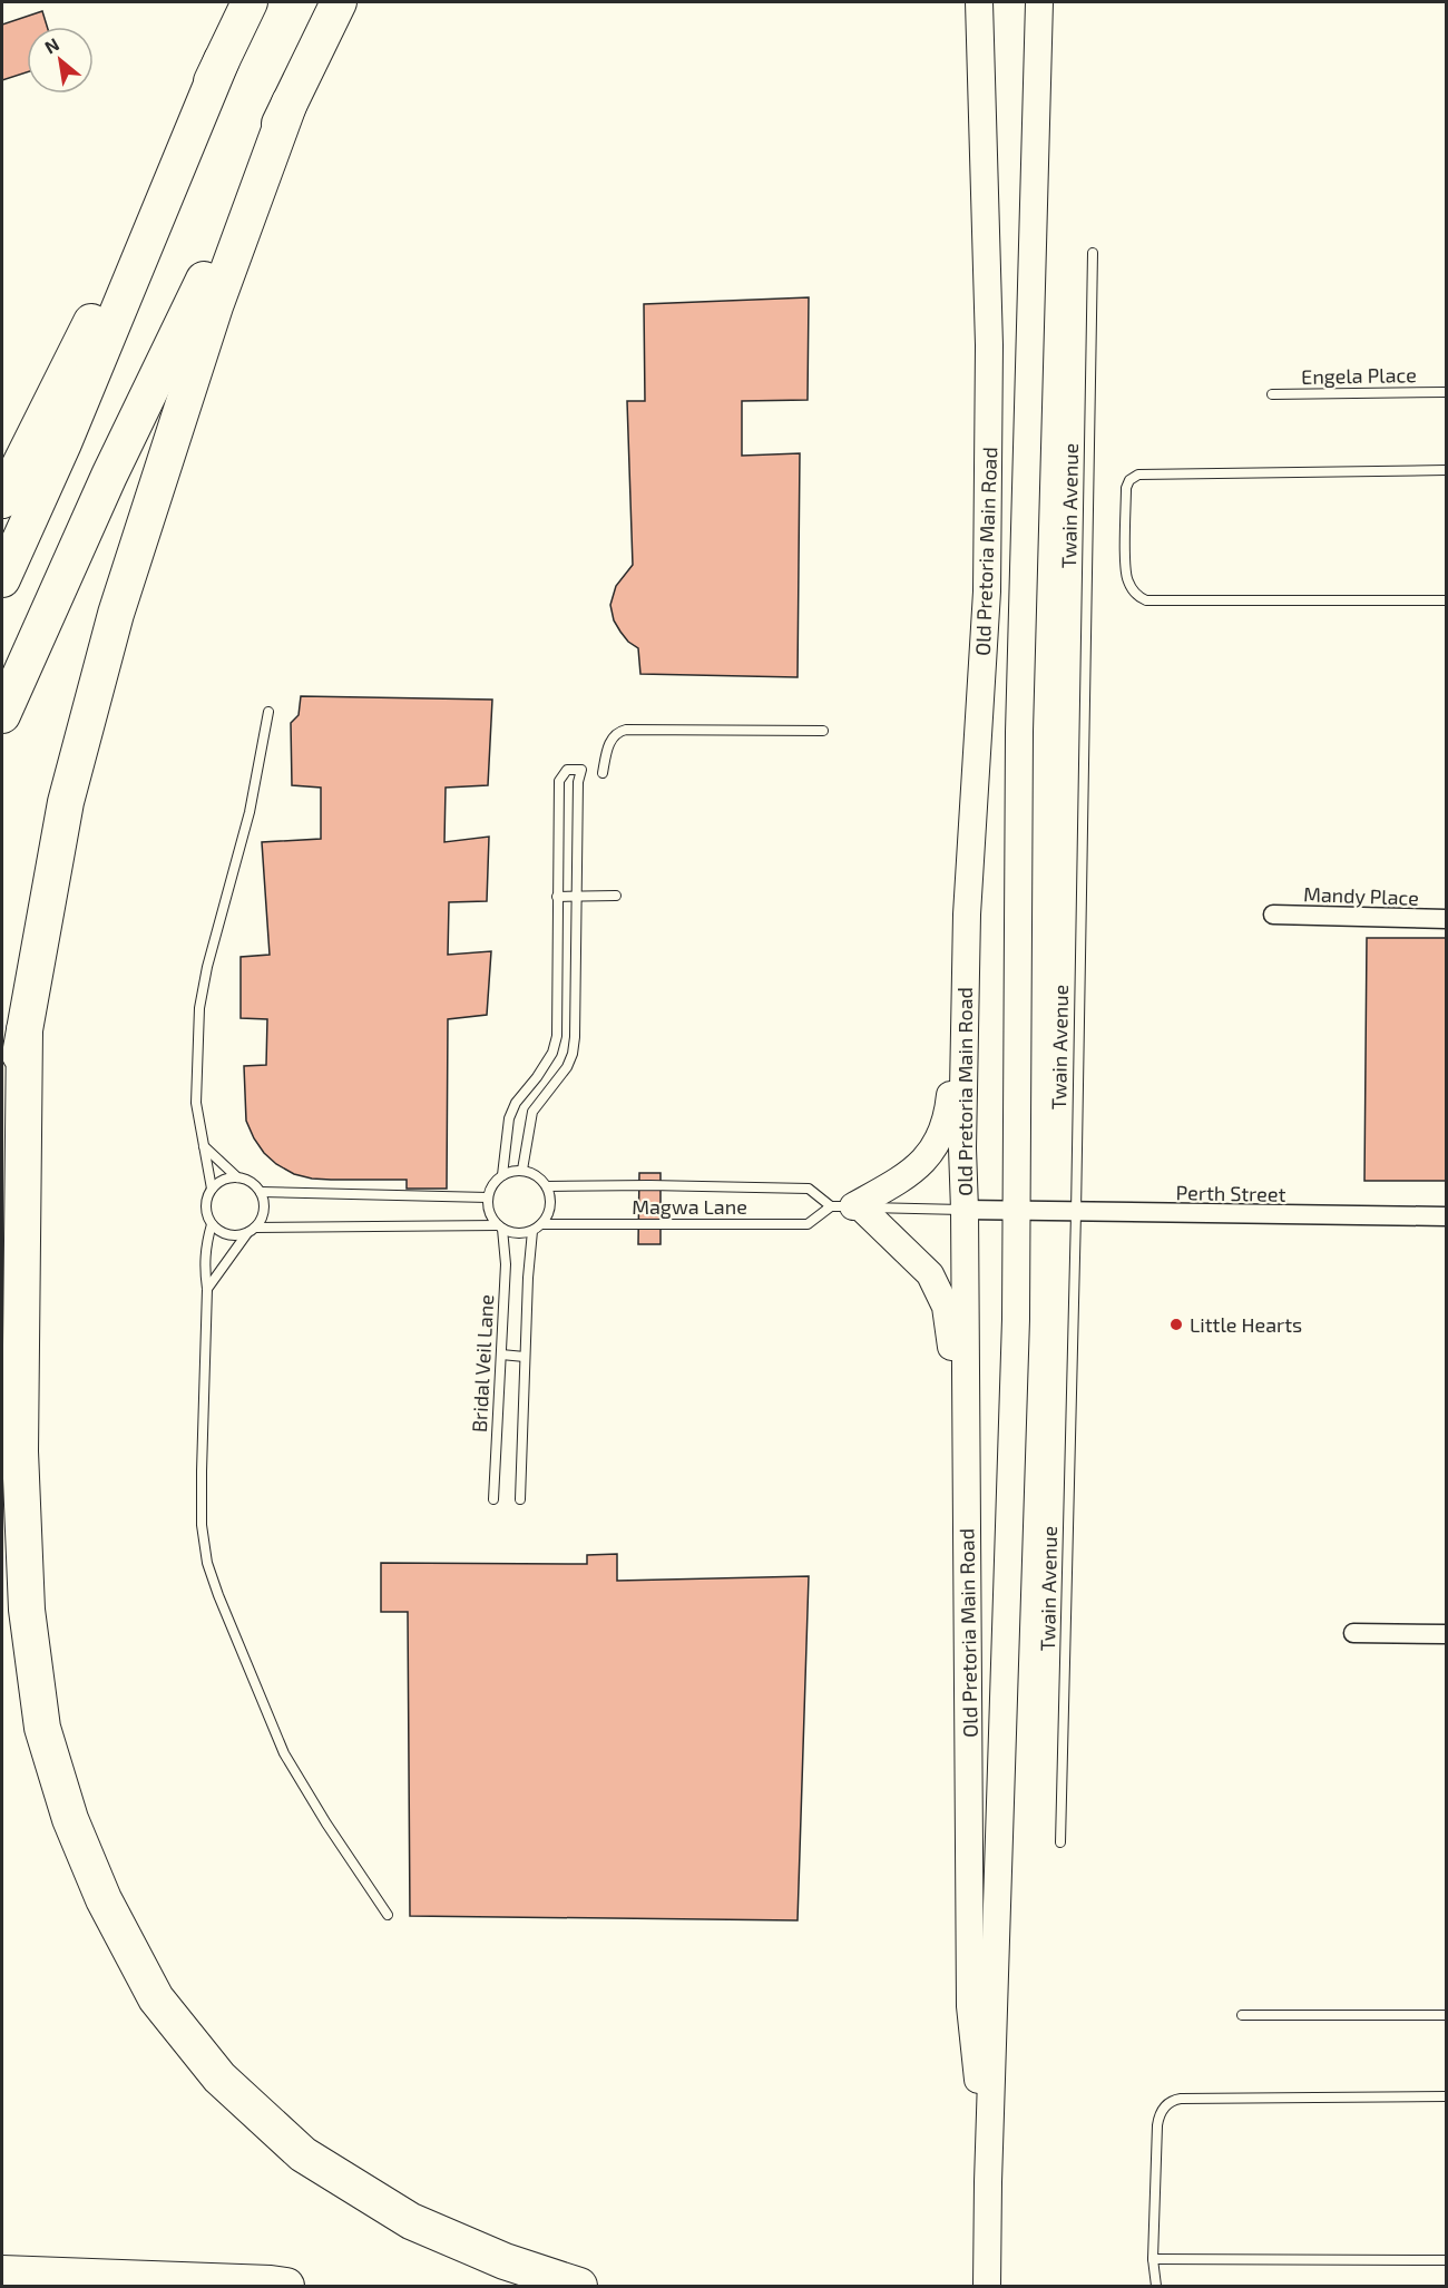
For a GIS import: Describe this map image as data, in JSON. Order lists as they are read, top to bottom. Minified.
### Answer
{"streets":{"main road":["Old Pretoria Main Road"],"street":["Mandy Place","Perth Street"],"lane":["Engela Place","Twain Avenue","Magwa Lane","Bridal Veil Lane"]},"crossings":[["Twain Avenue","Perth Street"],["Old Pretoria Main Road","Perth Street"],["Magwa Lane","Bridal Veil Lane"]],"places":["Little Hearts"],"north":"top left"}
